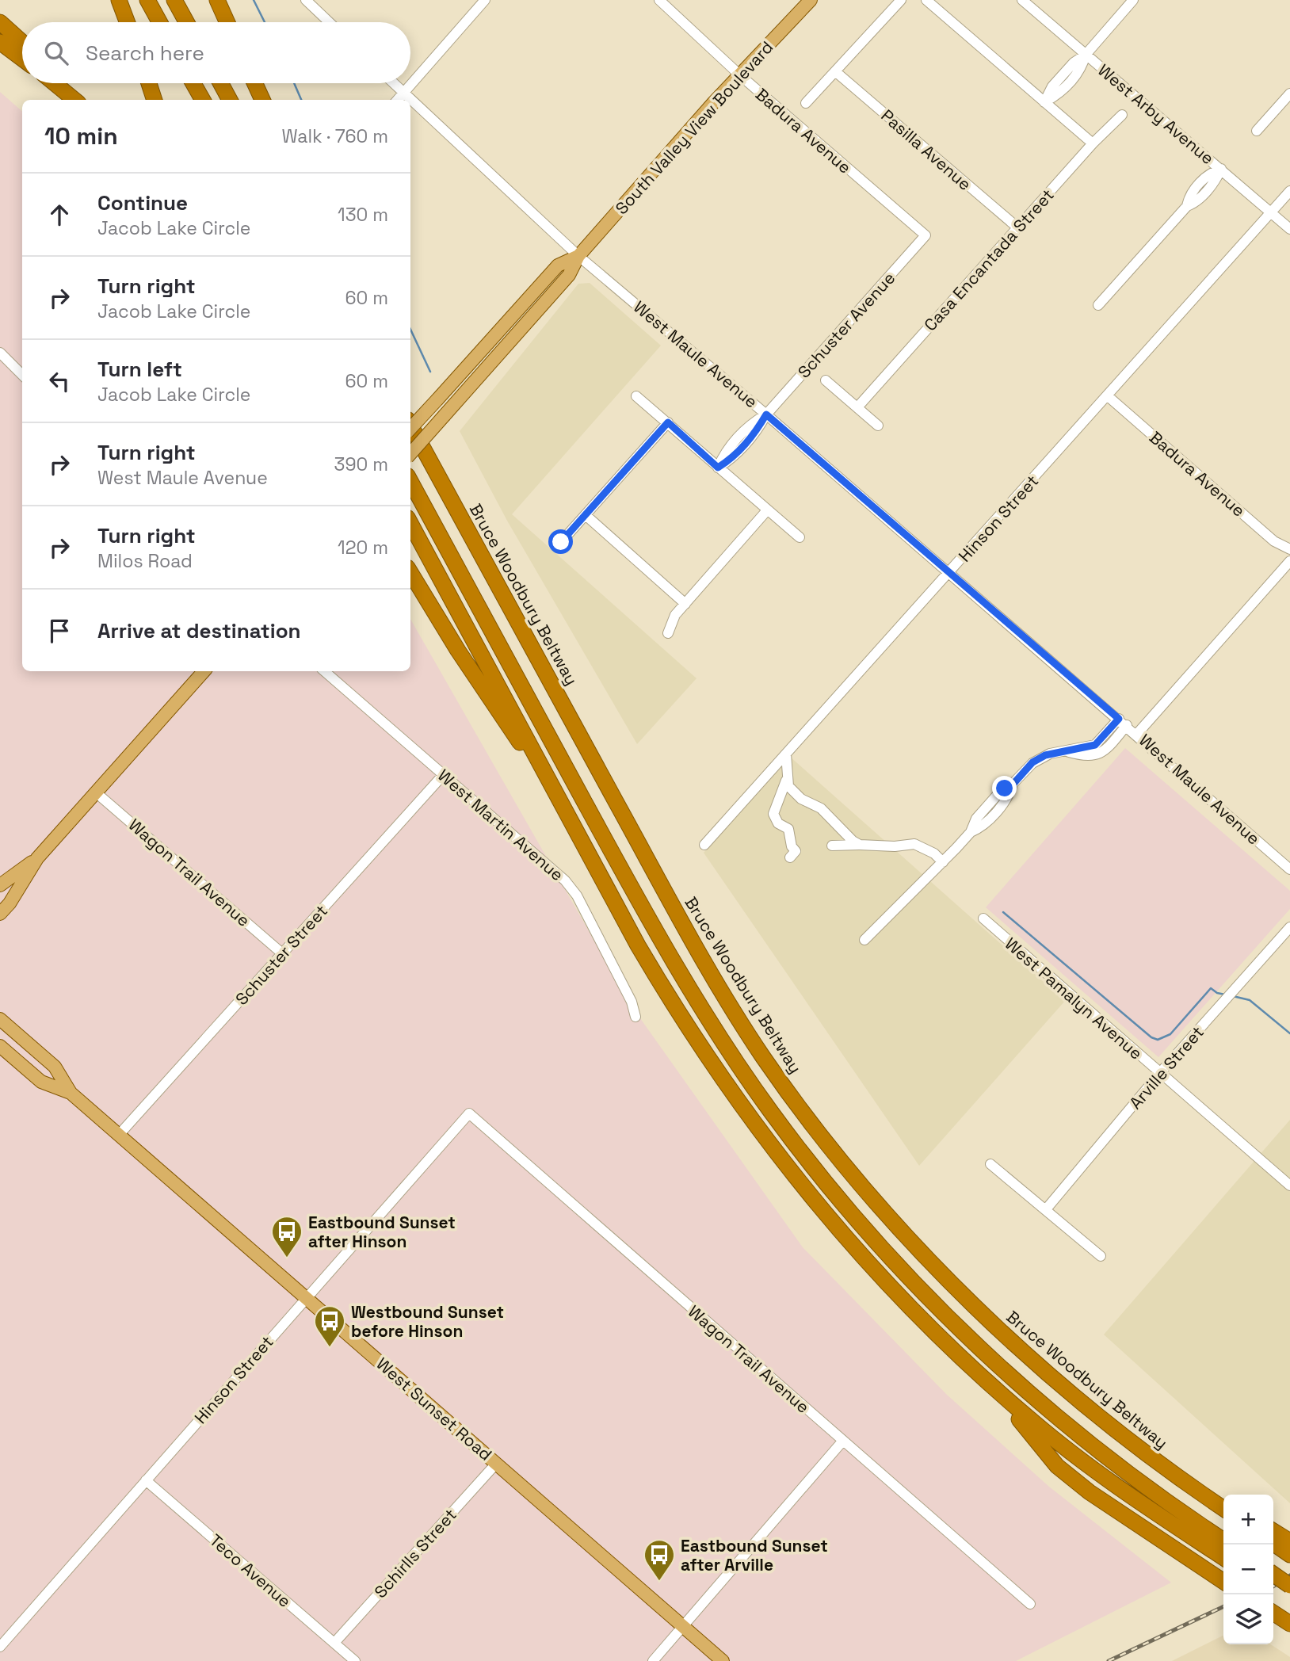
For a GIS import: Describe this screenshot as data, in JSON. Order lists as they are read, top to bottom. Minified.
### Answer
{"streets":{"highway":["Bruce Woodbury Beltway"],"main road":["South Valley View Boulevard","West Sunset Road"],"street":["West Arby Avenue","Badura Avenue","Pasilla Avenue","Casa Encantada Street","Schuster Avenue","West Maule Avenue","Hinson Street","West Martin Avenue","Wagon Trail Avenue","Schuster Street","West Pamalyn Avenue","Arville Street","Schirlls Street","Teco Avenue"]},"crossings":[["West Arby Avenue","Hinson Street"],["South Valley View Boulevard","Badura Avenue"],["South Valley View Boulevard","West Maule Avenue"],["Badura Avenue","Schuster Avenue"],["Badura Avenue","Hinson Street"],["Pasilla Avenue","Casa Encantada Street"],["Schuster Avenue","West Maule Avenue"],["West Maule Avenue","Hinson Street"],["Hinson Street","Wagon Trail Avenue"],["Hinson Street","West Sunset Road"],["Hinson Street","Teco Avenue"],["West Martin Avenue","Schuster Street"],["Wagon Trail Avenue","Schuster Street"],["Schuster Street","West Sunset Road"],["West Pamalyn Avenue","Arville Street"],["West Sunset Road","Schirlls Street"],["Schirlls Street","Teco Avenue"]],"places":{"bus stop":["Eastbound Sunset after Hinson","Westbound Sunset before Hinson","Eastbound Sunset after Arville"]},"page":{"search":"Search here","heading":["10 min","Walk · 760 m"],"list":[["Continue","Jacob Lake Circle","130 m"],["Turn right","Jacob Lake Circle","60 m"],["Turn left","Jacob Lake Circle","60 m"],["Turn right","West Maule Avenue","390 m"],["Turn right","Milos Road","120 m"],"Arrive at destination"],"map_buttons":["+","−"]}}
